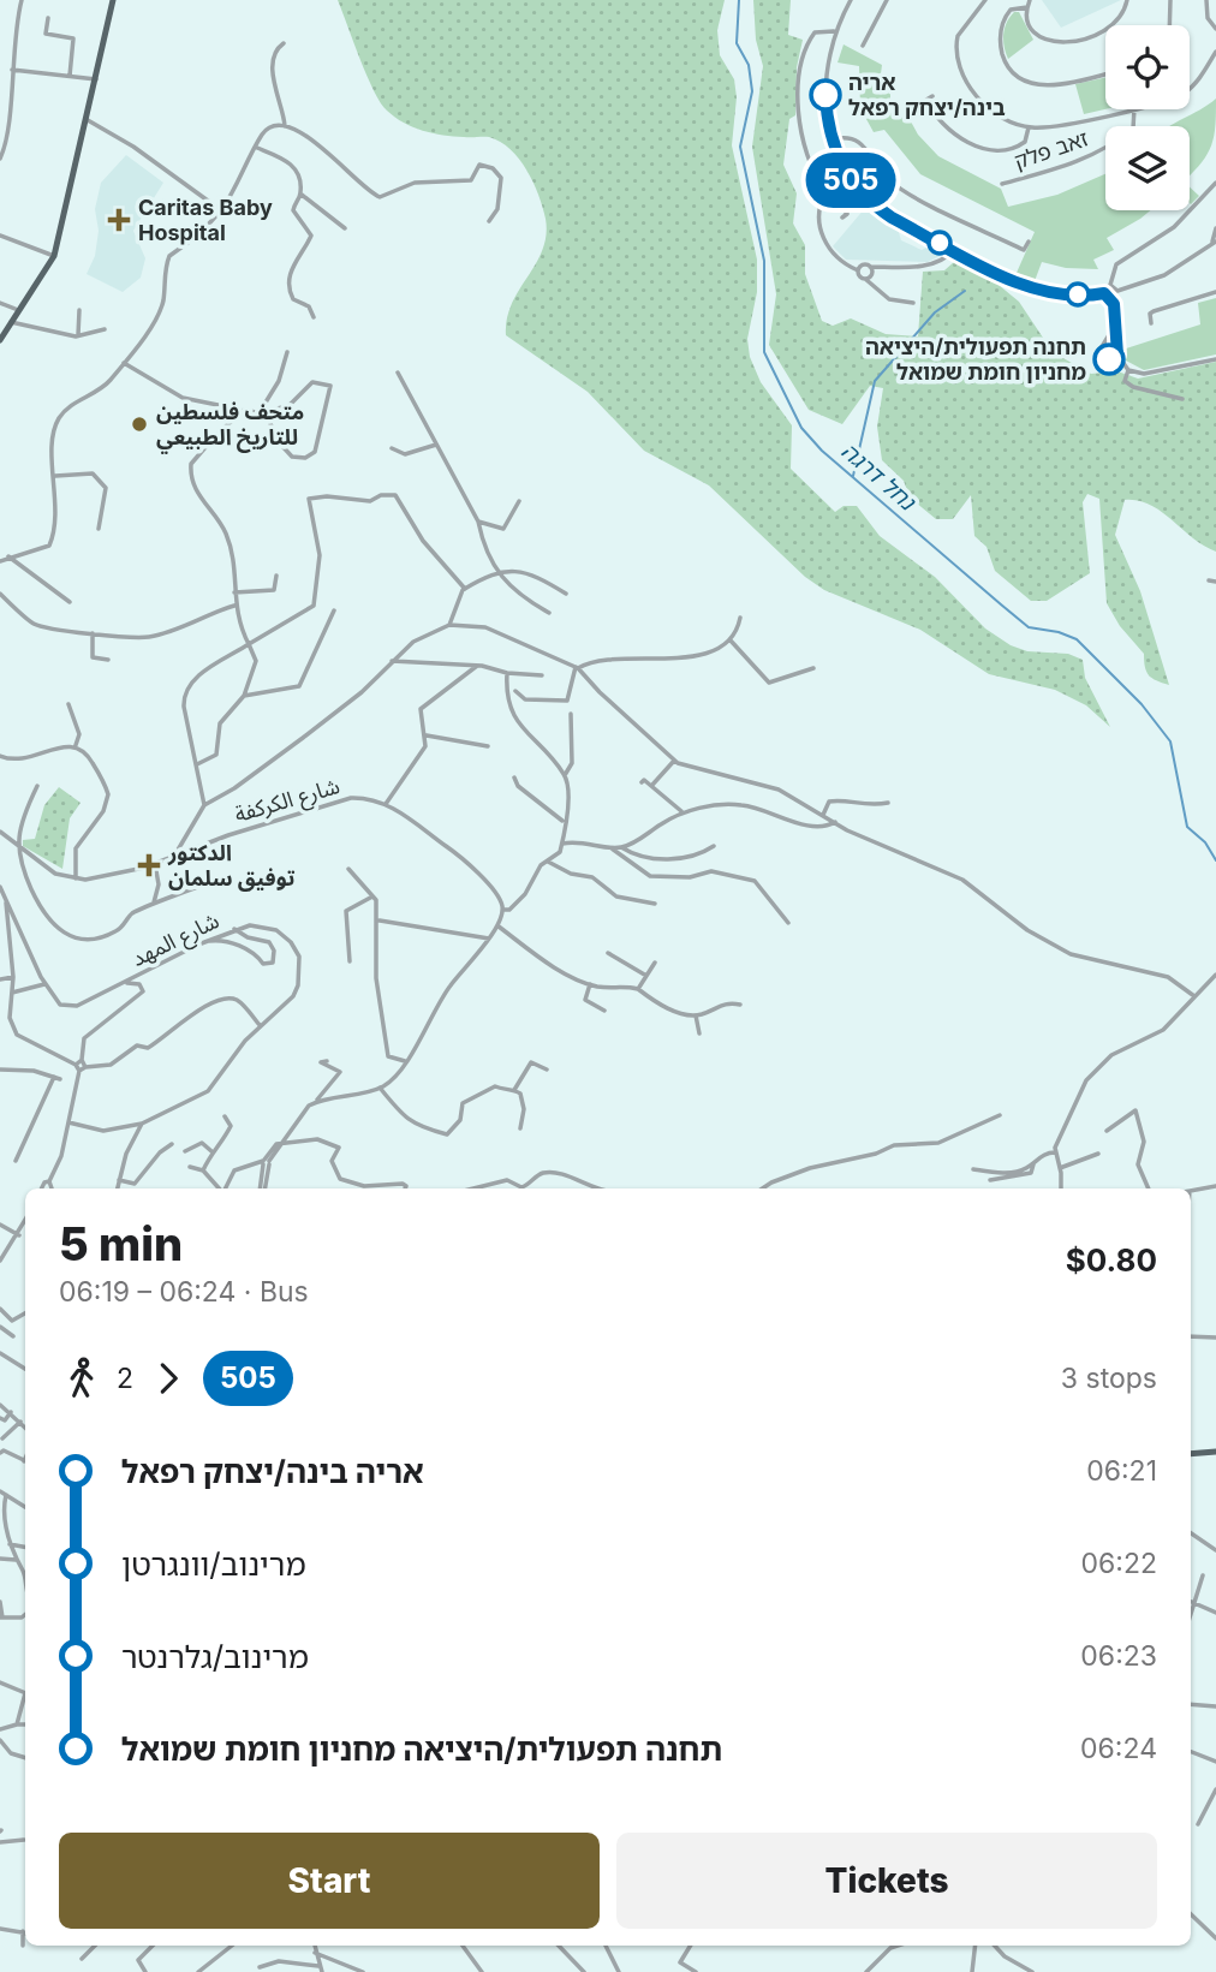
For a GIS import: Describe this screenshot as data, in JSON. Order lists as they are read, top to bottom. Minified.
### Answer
{"streets":{"street":["זאב פלק","شارع الكركفة","شارع المهد"]},"water":["נחל דרגה"],"places":{"other":["אריה בינה/יצחק רפאל","תחנה תפעולית/היציאה מחניון חומת שמואל","متحف فلسطين للتاريخ الطبيعي"],"health":["Caritas Baby Hospital","الدكتور توفيق سلمان"]},"lines":["bus line 505"],"page":{"on_map":"505","heading":["5 min","06:19 – 06:24 · Bus","$0.80"],"legs":["2","505","3 stops"],"list":[{"name":"אריה בינה/יצחק רפאל","value":"06:21"},{"name":"מרינוב/וונגרטן","value":"06:22"},{"name":"מרינוב/גלרנטר","value":"06:23"},{"name":"תחנה תפעולית/היציאה מחניון חומת שמואל","value":"06:24"}],"buttons":["Start","Tickets"]}}
